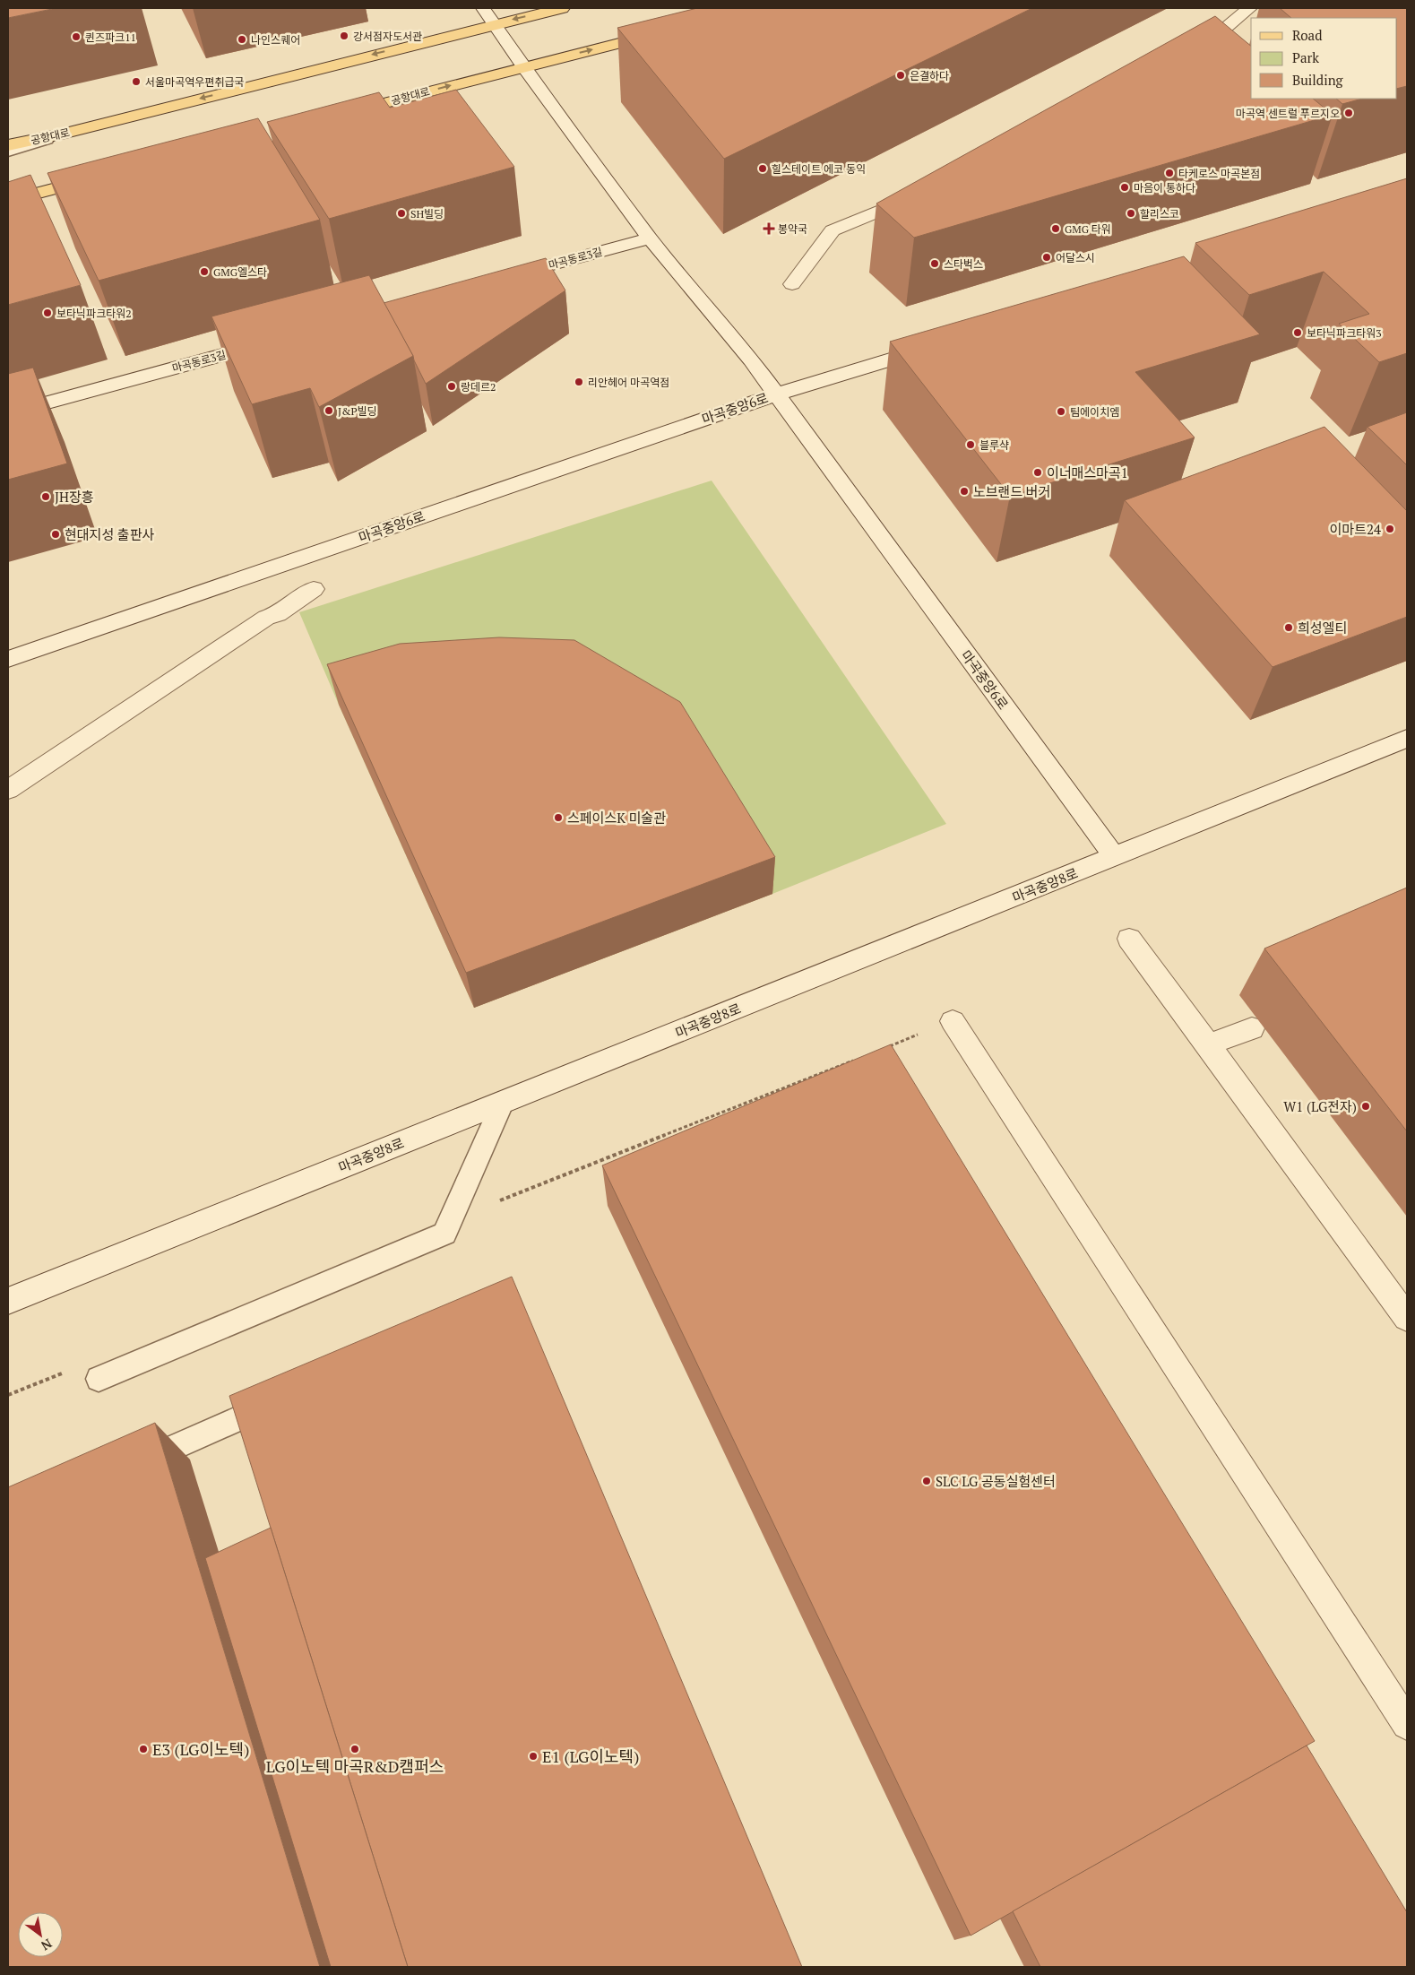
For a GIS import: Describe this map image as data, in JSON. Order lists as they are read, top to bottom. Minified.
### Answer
{"streets":{"main road":["공항대로"],"street":["마곡동로3길","마곡중앙6로","마곡중앙8로"]},"crossings":[["공항대로","마곡중앙6로"],["마곡동로3길","마곡중앙6로"],["마곡중앙6로","마곡중앙8로"]],"places":{"other":["강서점자도서관","퀸즈파크11","나인스퀘어","은결하다","서울마곡역우편취급국","마곡역 센트럴 푸르지오","힐스테이트 에코 동익","타케로스 마곡본점","마음이 통하다","SH빌딩","할리스코","GMG 타워","어달스시","스타벅스","GMG엘스타","보타닉파크타워2","보타닉파크타워3","리안헤어 마곡역점","랑데르2","J&P빌딩","팀에이치엠","블루샥","이너매스마곡1","노브랜드 버거","JH장흥","이마트24","현대지성 출판사","희성엘티","스페이스K 미술관","W1 (LG전자)","SLC LG 공동실험센터","E3 (LG이노텍)","LG이노텍 마곡R&D캠퍼스","E1 (LG이노텍)"],"health":["봉약국"]},"legend":["Road","Park","Building"],"north":"bottom right"}
